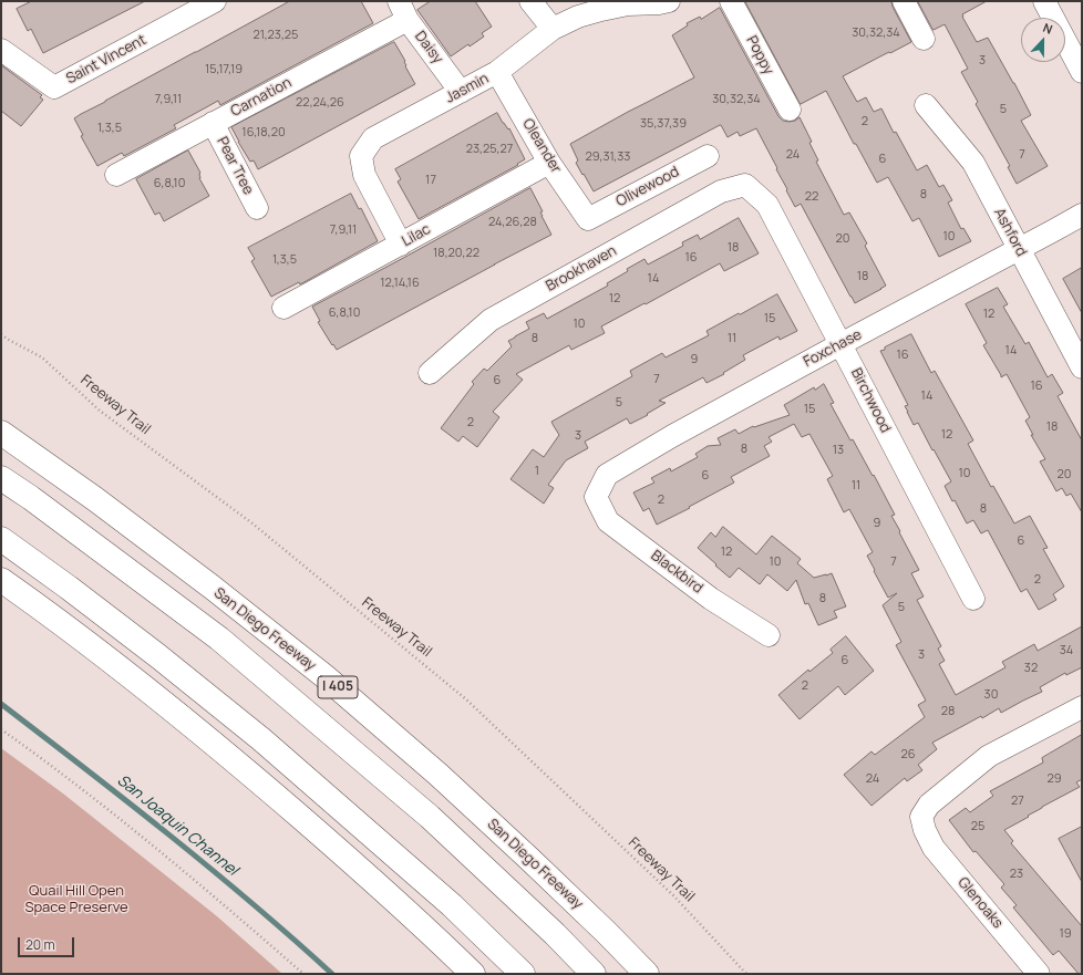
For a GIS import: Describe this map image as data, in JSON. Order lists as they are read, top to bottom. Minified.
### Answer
{"streets":{"highway":["San Diego Freeway","I 405"],"street":["Daisy","Poppy","Saint Vincent","Jasmin","Carnation","Oleander","Pear Tree","Olivewood","Ashford","Lilac","Brookhaven","Foxchase","Birchwood","Blackbird","Glenoaks"],"path":["Freeway Trail"]},"crossings":[["Daisy","Jasmin"],["Daisy","Carnation"],["Jasmin","Oleander"],["Jasmin","Lilac"],["Carnation","Pear Tree"],["Oleander","Olivewood"],["Oleander","Lilac"],["Ashford","Foxchase"],["Brookhaven","Birchwood"],["Foxchase","Birchwood"],["Foxchase","Blackbird"]],"water":["San Joaquin Channel"],"parks":["Quail Hill Open Space Preserve"],"house_numbers":["30,32,34","21,23,25","3","15,17,19","7,9,11","30,32,34","22,24,26","5","2","35,37,39","1,3,5","16,18,20","23,25,27","24","7","29,31,33","6","17","6,8,10","8","22","24,26,28","7,9,11","10","20","18","18,20,22","16","1,3,5","18","14","12,14,16","12","6,8,10","12","15","10","8","11","14","16","9","7","6","16","14","5","15","2","18","12","3","8","13","1","10","20","6","11","2","8","9","6","12","10","7","2","8","5","34","3","6","32","2","30","28","26","24","29","27","25","23","19"],"scale_bar":"20 m","north":"top"}
